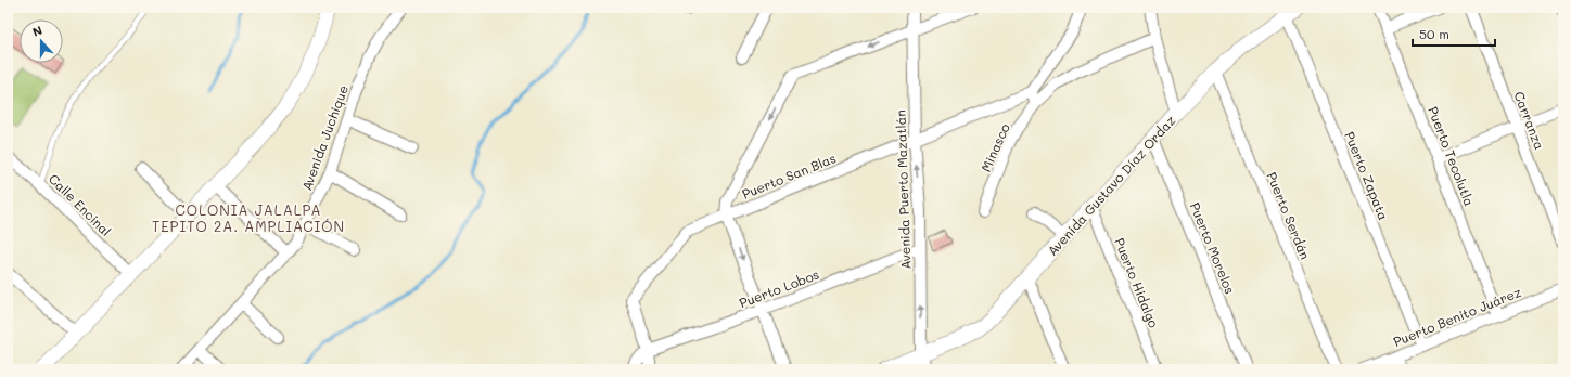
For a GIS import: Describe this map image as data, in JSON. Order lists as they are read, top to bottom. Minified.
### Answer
{"streets":{"street":["Carranza","Avenida Juchique","Minasco","Puerto Tecolutla","Puerto San Blas","Puerto Zapata","Avenida Gustavo Díaz Ordaz","Avenida Puerto Mazatlán","Calle Encinal","Puerto Serdán","Puerto Morelos","Puerto Hidalgo","Puerto Lobos","Puerto Benito Juárez"]},"crossings":[["Puerto Tecolutla","Puerto Benito Juárez"],["Puerto San Blas","Avenida Puerto Mazatlán"],["Puerto San Blas","Puerto Lobos"],["Puerto Zapata","Avenida Gustavo Díaz Ordaz"],["Puerto Zapata","Puerto Benito Juárez"],["Avenida Gustavo Díaz Ordaz","Avenida Puerto Mazatlán"],["Avenida Gustavo Díaz Ordaz","Puerto Serdán"],["Avenida Gustavo Díaz Ordaz","Puerto Morelos"],["Avenida Gustavo Díaz Ordaz","Puerto Hidalgo"],["Avenida Puerto Mazatlán","Puerto Lobos"]],"one_way":["Avenida Puerto Mazatlán"],"districts":["COLONIA JALALPA TEPITO 2A. AMPLIACIÓN"],"scale_bar":"50 m","north":"top"}
